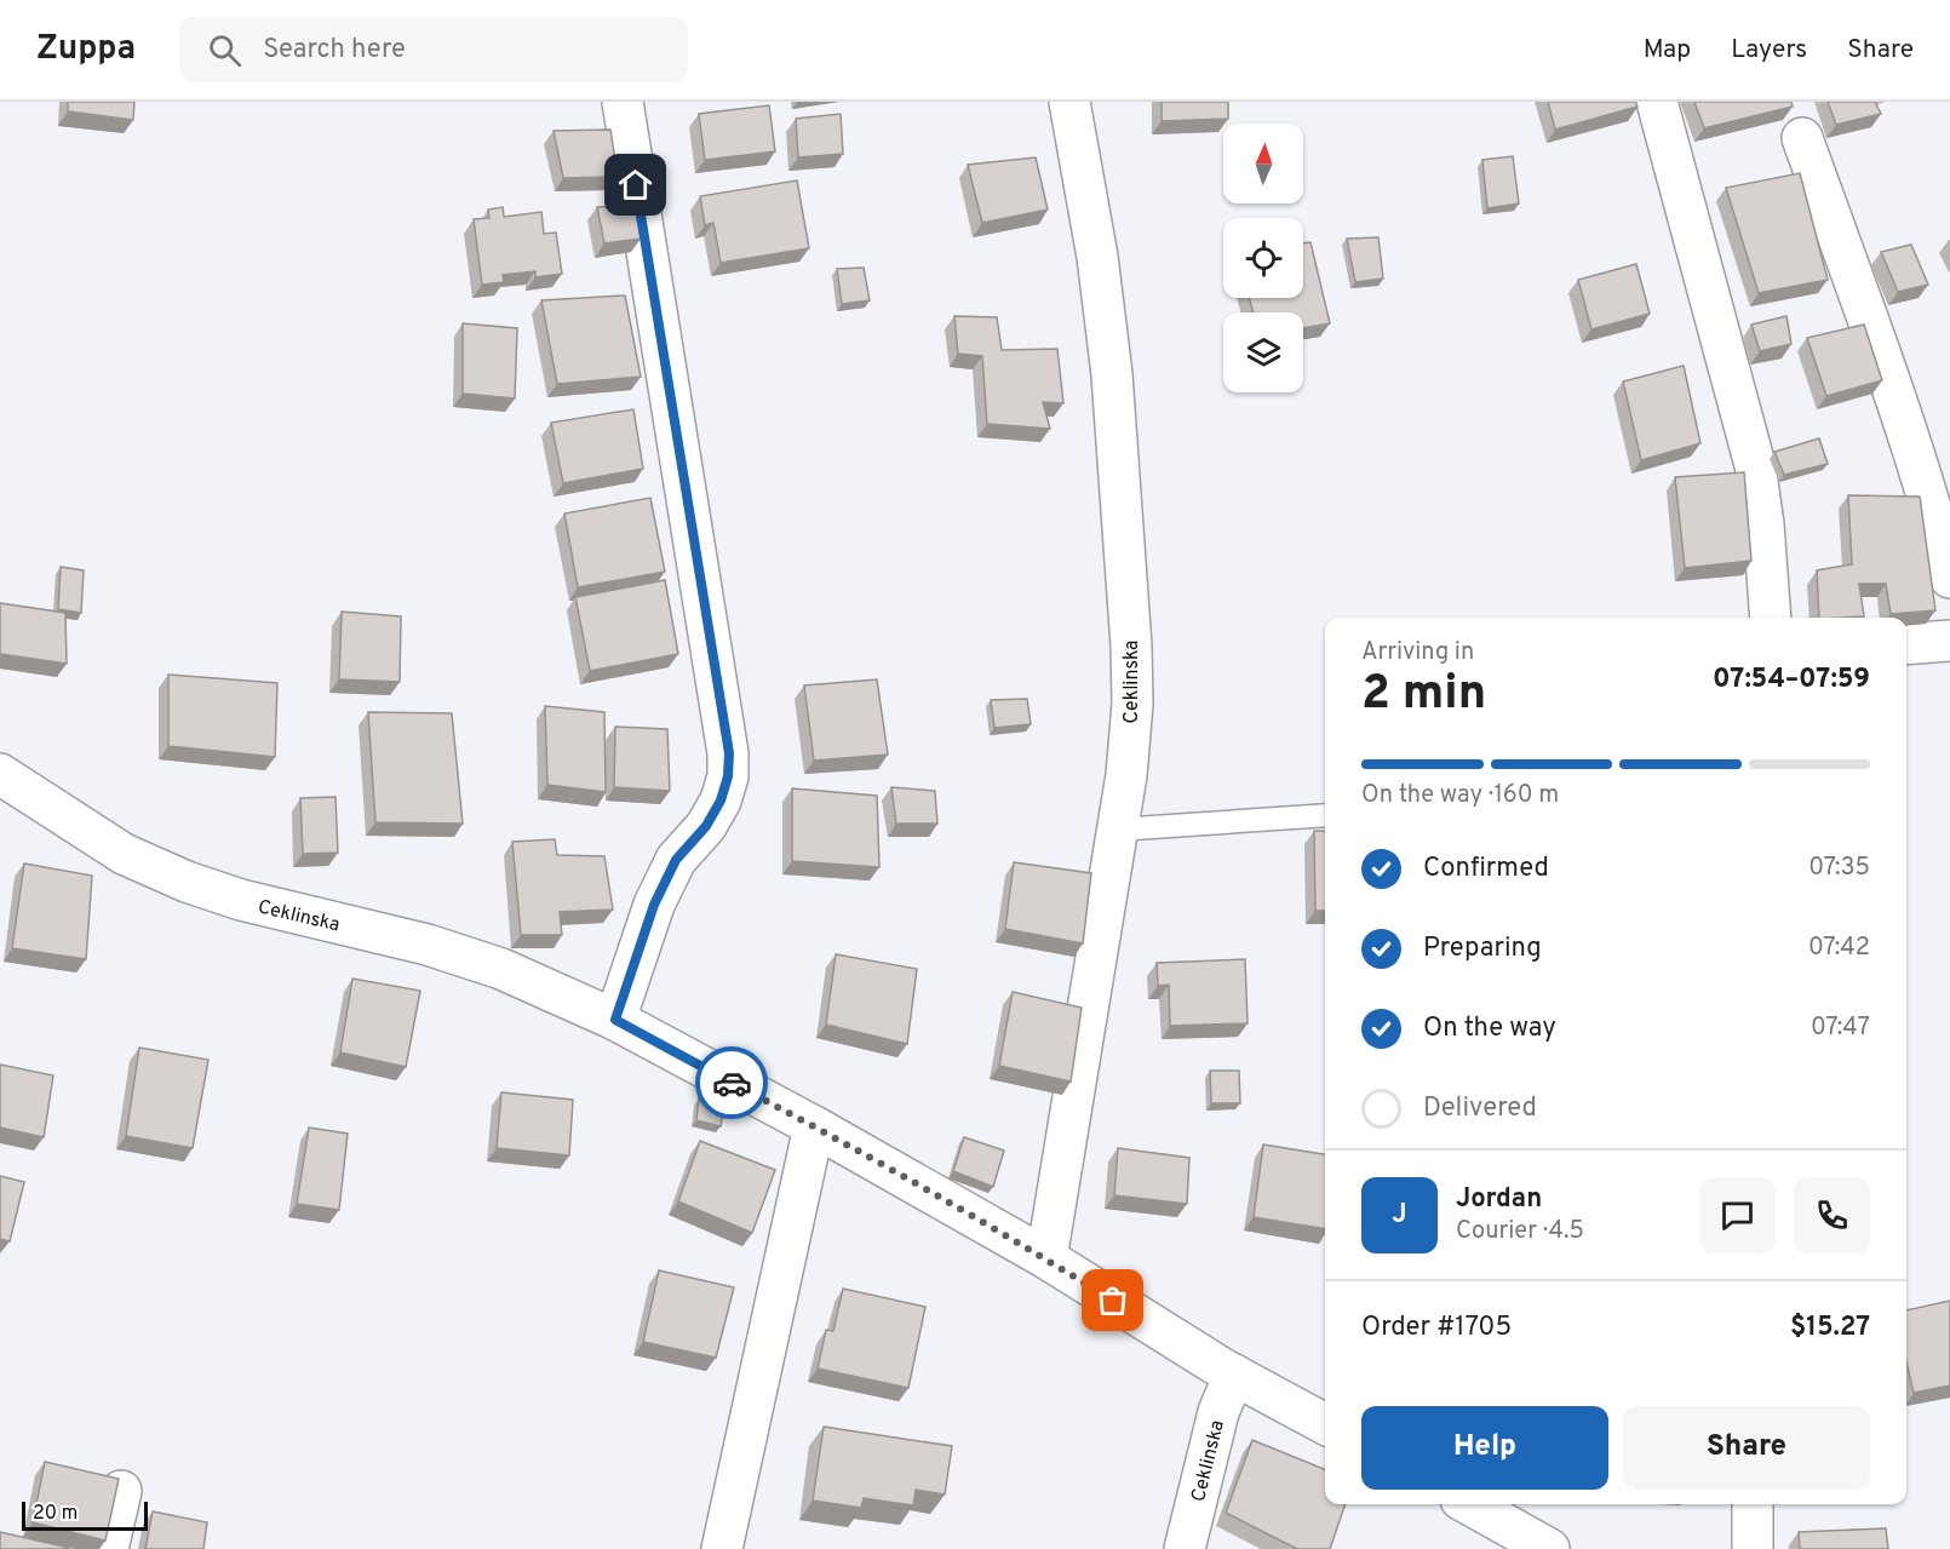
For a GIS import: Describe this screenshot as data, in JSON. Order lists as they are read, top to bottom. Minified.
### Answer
{"streets":{"street":["Ceklinska"]},"scale_bar":"20 m","north":"top","page":{"header":"Zuppa","search":"Search here","nav":["Map","Layers","Share"],"heading":["2 min","Arriving in","07:54–07:59"],"panel":["Jordan","Courier · 4.5","Order #1705","$15.27"],"bar":"On the way · 160 m","list":[["Confirmed","07:35"],["Preparing","07:42"],["On the way","07:47"],"Delivered"],"round":"J","buttons":["Help","Share"],"scale":"20 m"}}
